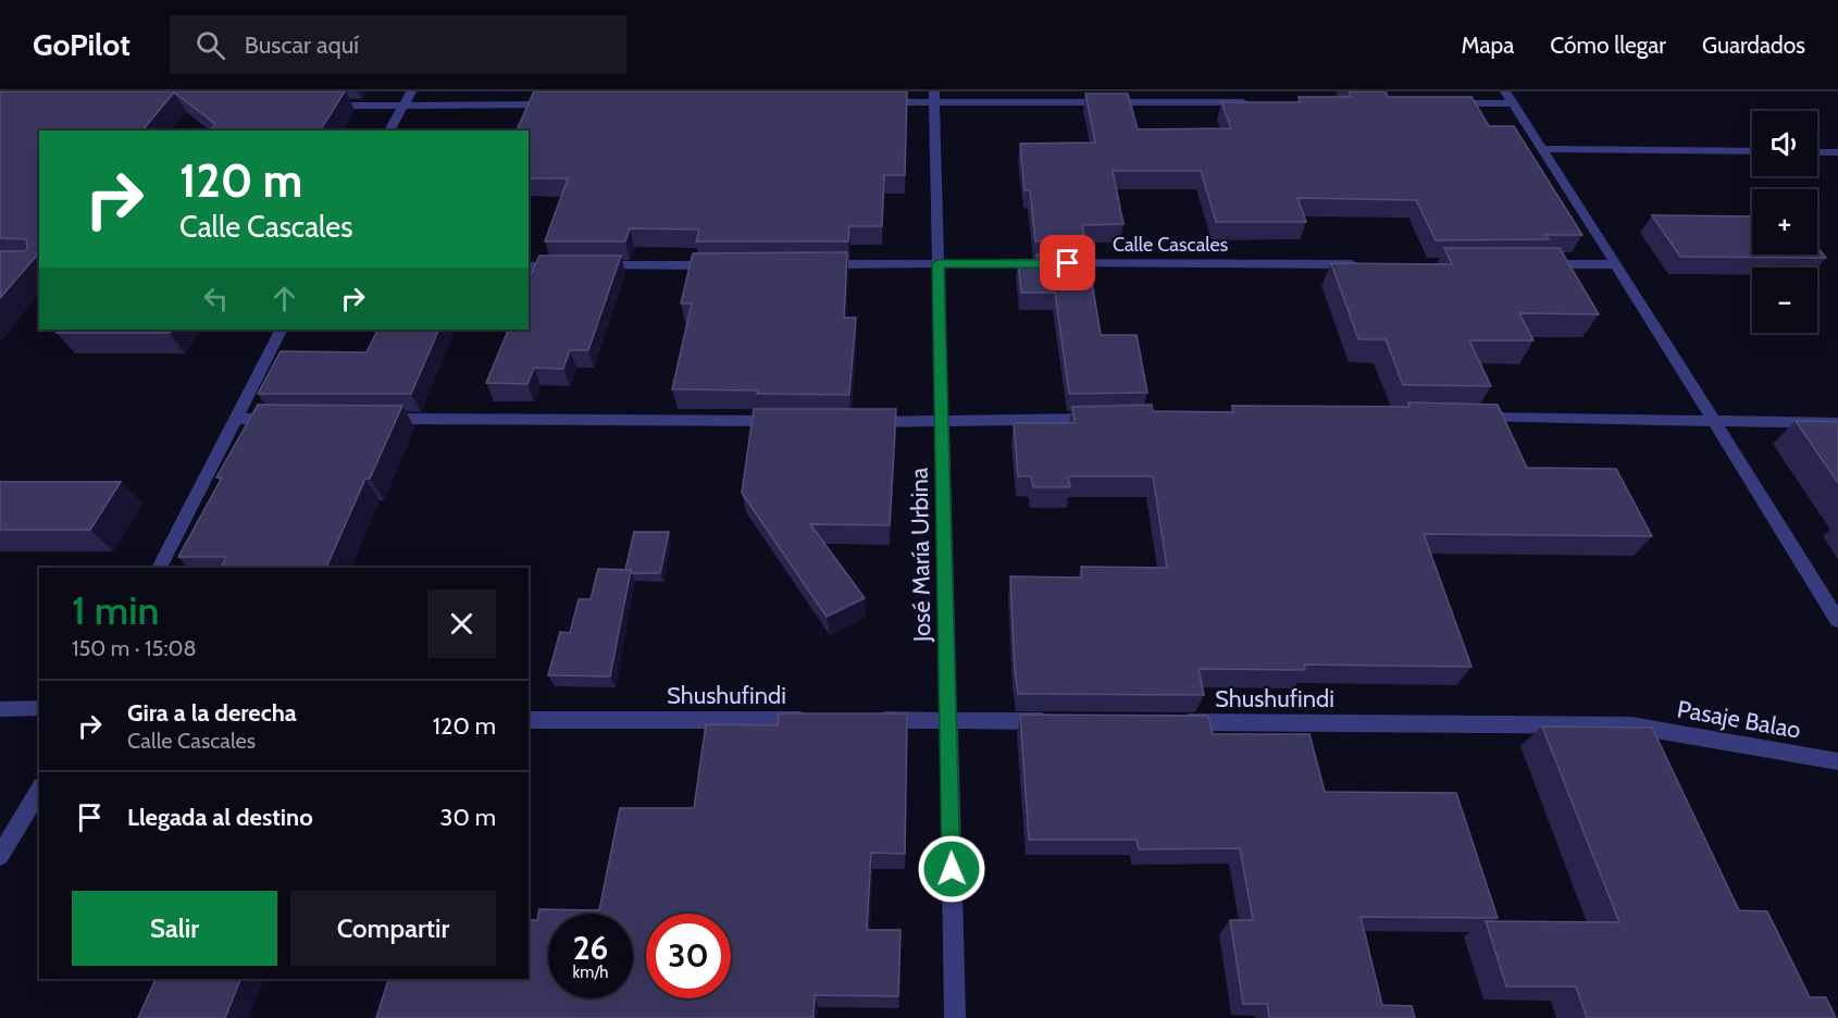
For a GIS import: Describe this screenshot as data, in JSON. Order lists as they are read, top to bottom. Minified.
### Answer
{"streets":{"street":["Calle Cascales","José María Urbina","Shushufindi","Pasaje Balao"]},"crossings":[["Calle Cascales","José María Urbina"],["Shushufindi","Pasaje Balao"]],"page":{"header":"GoPilot","search":"Buscar aquí","nav":["Mapa","Cómo llegar","Guardados"],"map_buttons":["+","−"],"turn":["120 m","Calle Cascales"],"heading":["1 min","150 m · 15:08"],"list":[{"name":"Gira a la derecha","note":"Calle Cascales","value":"120 m"},{"name":"Llegada al destino","value":"30 m"}],"buttons":["Salir","Compartir"],"speed":"26 km/h","limit":"30"}}
